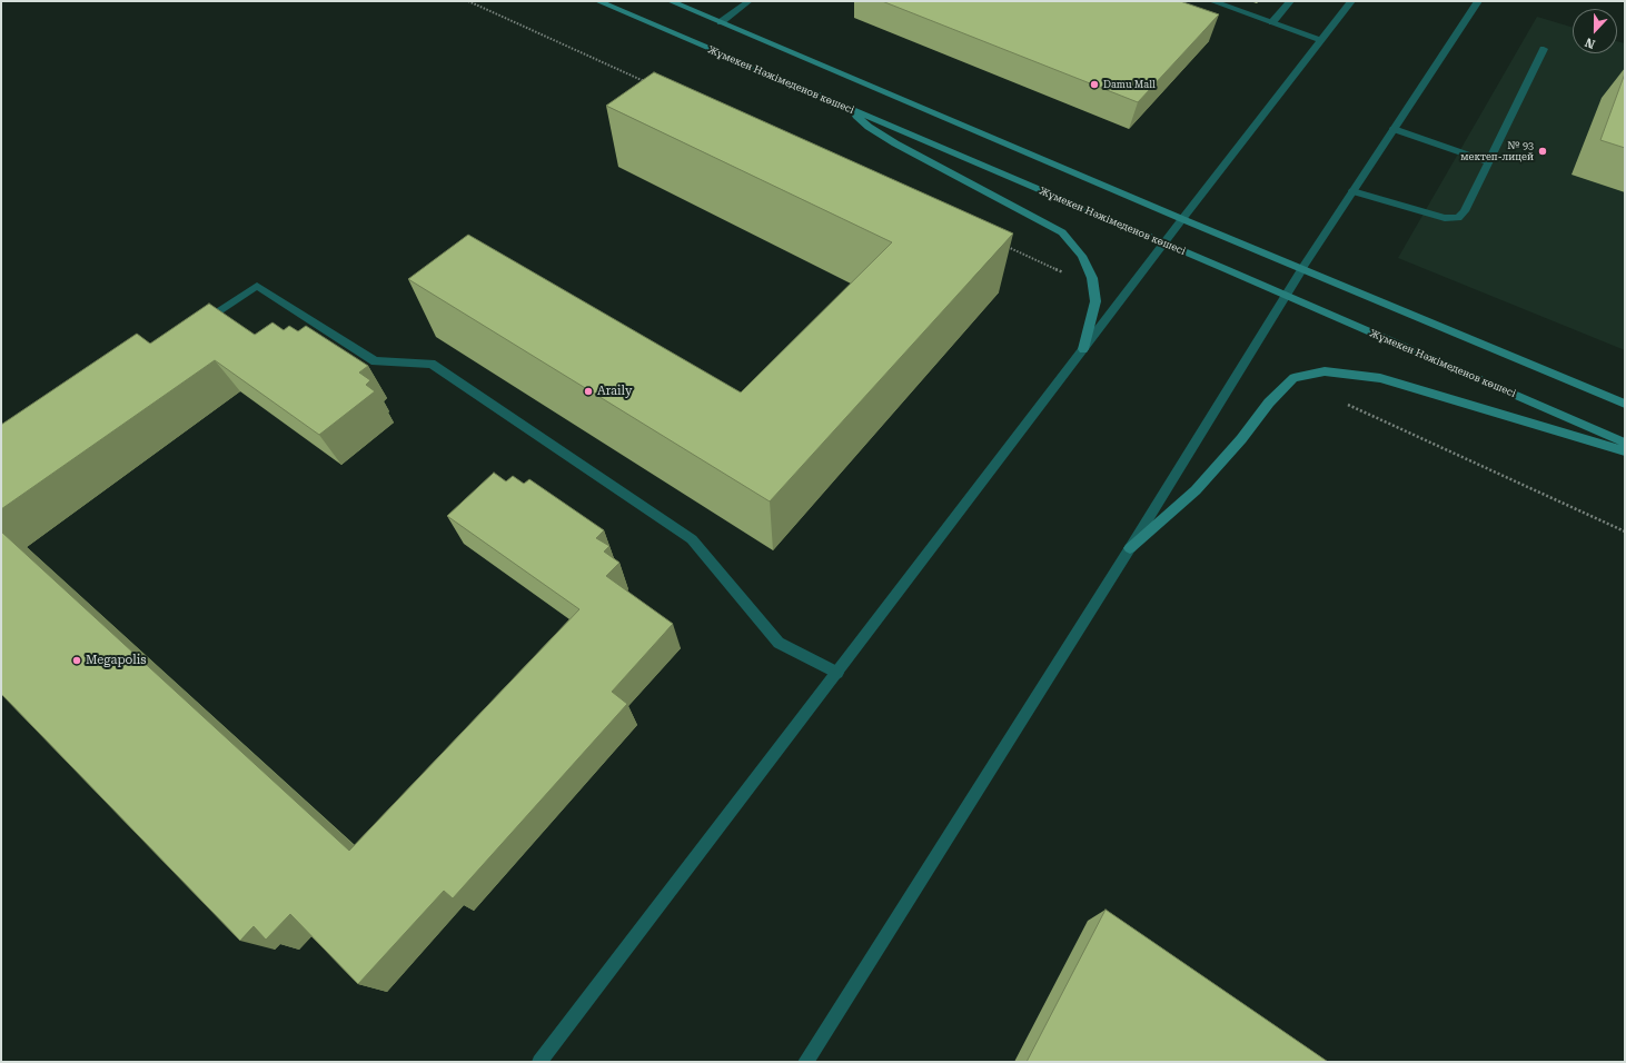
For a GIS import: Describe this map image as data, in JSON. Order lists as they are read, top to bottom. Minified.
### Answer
{"streets":{"main road":["Жұмекен Нәжімеденов көшесі"]},"places":["Damu Mall","№ 93 мектеп-лицей","Araily","Megapolis"],"north":"bottom"}
